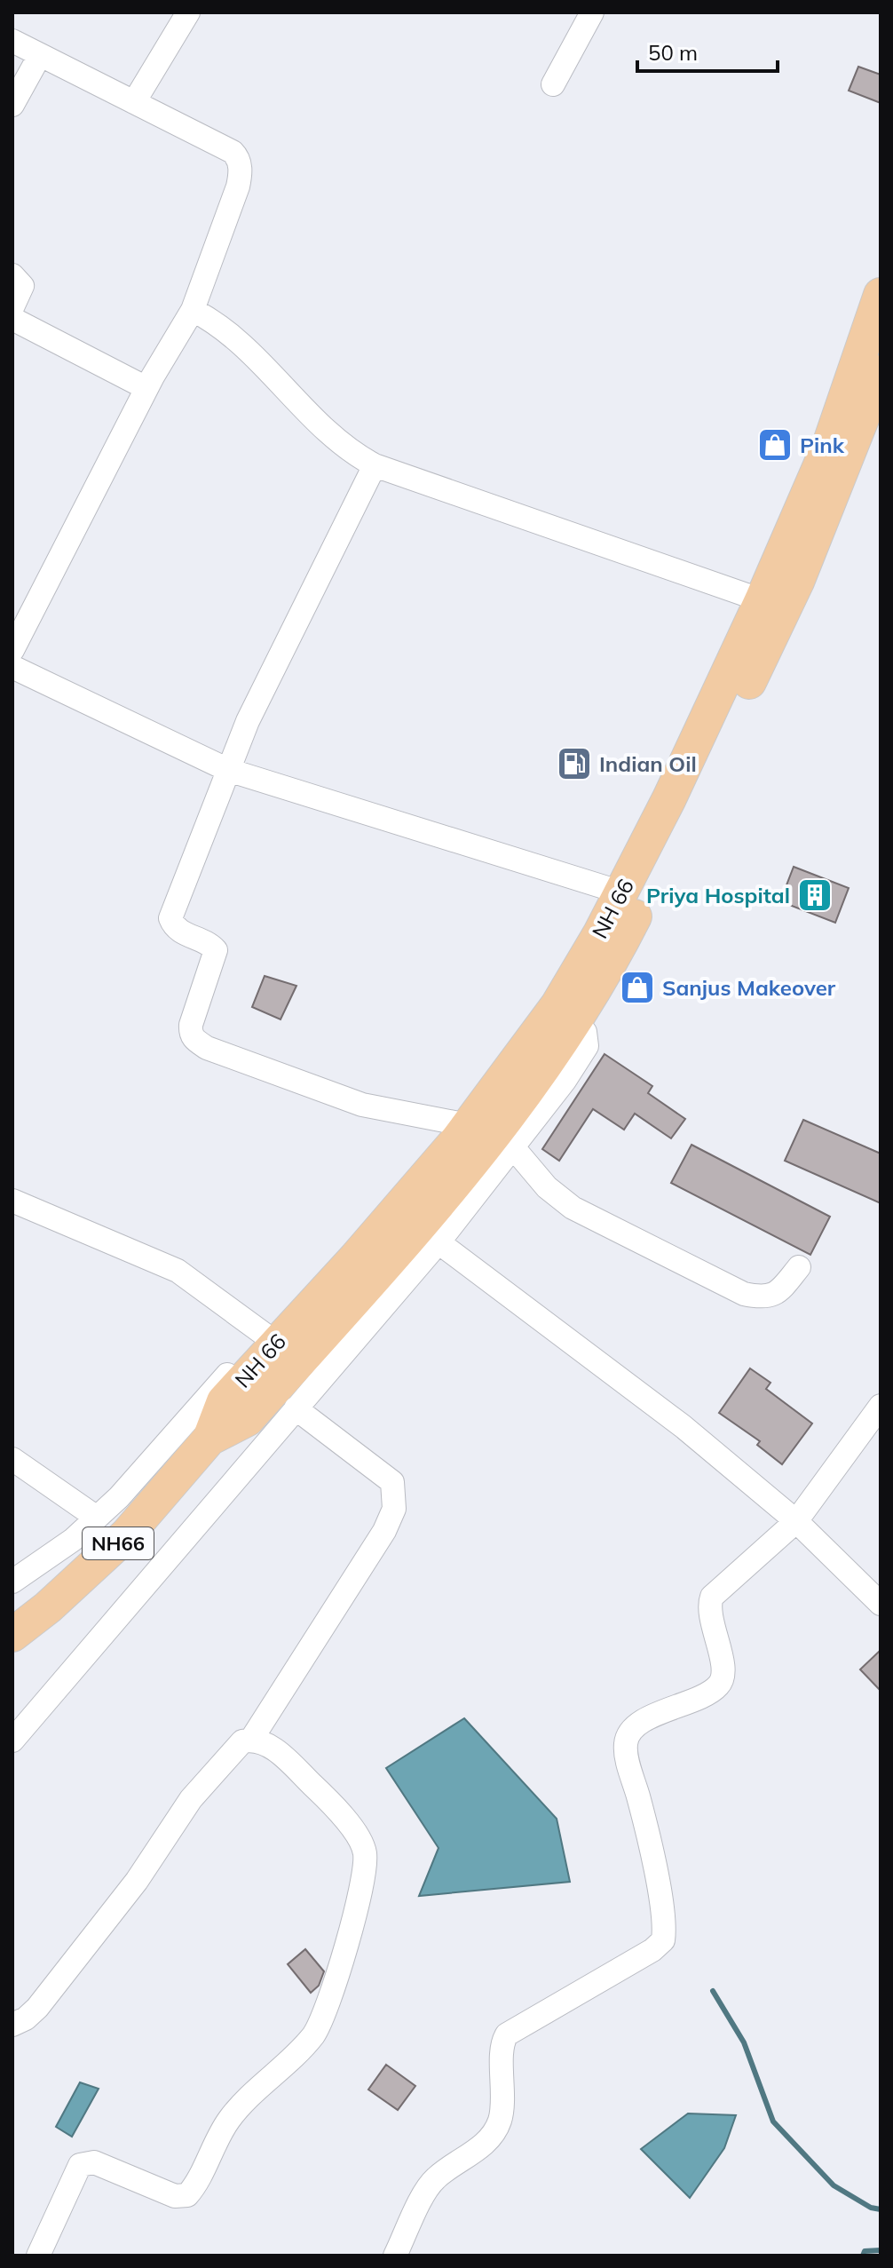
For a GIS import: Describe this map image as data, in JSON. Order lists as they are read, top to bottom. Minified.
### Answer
{"streets":{"highway":["NH 66","NH66"]},"places":{"shop":["Pink","Sanjus Makeover"],"fuel station":["Indian Oil"],"building":["Priya Hospital"]},"scale_bar":"50 m"}
